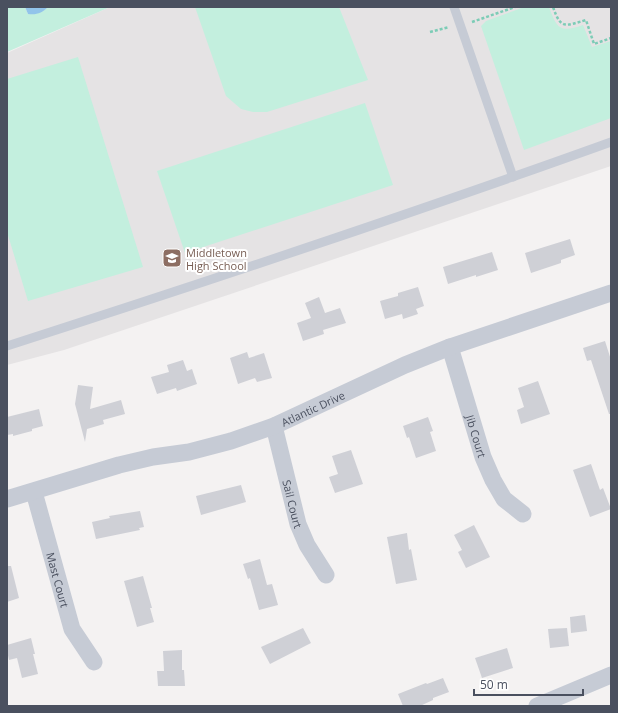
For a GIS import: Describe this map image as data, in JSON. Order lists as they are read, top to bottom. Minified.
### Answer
{"streets":{"street":["Atlantic Drive","Jib Court","Sail Court","Mast Court"]},"crossings":[["Atlantic Drive","Jib Court"],["Atlantic Drive","Sail Court"],["Atlantic Drive","Mast Court"]],"places":{"school or university":["Middletown High School"]},"scale_bar":"50 m"}
